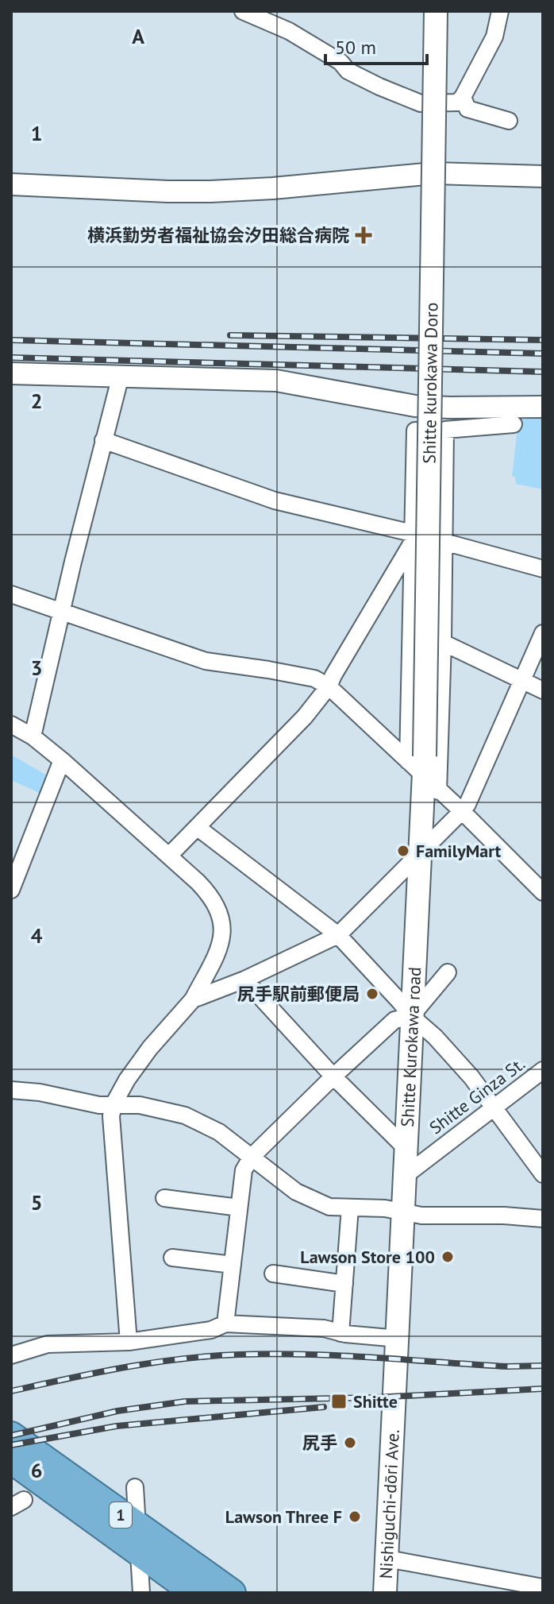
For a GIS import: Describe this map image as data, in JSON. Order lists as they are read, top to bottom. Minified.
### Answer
{"streets":{"highway":["1"],"main road":["Shitte kurokawa Doro","Shitte Kurokawa road","Nishiguchi-dōri Ave."],"street":["Shitte Ginza St."]},"crossings":[["Shitte kurokawa Doro","Shitte Kurokawa road"],["Shitte Kurokawa road","Shitte Ginza St."],["Shitte Kurokawa road","Nishiguchi-dōri Ave."]],"places":{"health":["横浜勤労者福祉協会汐田総合病院"],"other":["FamilyMart","尻手駅前郵便局","Lawson Store 100","尻手","Lawson Three F"],"transit":["Shitte"]},"scale_bar":"50 m","grid":{"columns":["A"],"rows":["1","2","3","4","5","6"]}}
